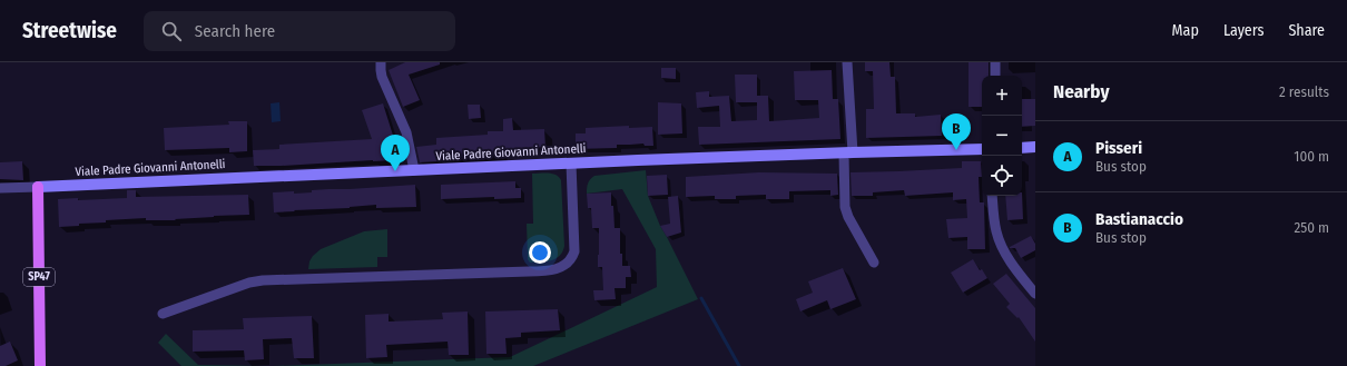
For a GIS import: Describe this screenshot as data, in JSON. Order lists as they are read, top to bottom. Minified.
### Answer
{"streets":{"main road":["Viale Padre Giovanni Antonelli","SP47"]},"crossings":[["Viale Padre Giovanni Antonelli","SP47"]],"page":{"header":"Streetwise","search":"Search here","nav":["Map","Layers","Share"],"heading":["Nearby","2 results"],"map_buttons":["+","−"],"pins":["B","A"],"list":[{"mark":"A","name":"Pisseri","note":"Bus stop","value":"100 m"},{"mark":"B","name":"Bastianaccio","note":"Bus stop","value":"250 m"}]}}
